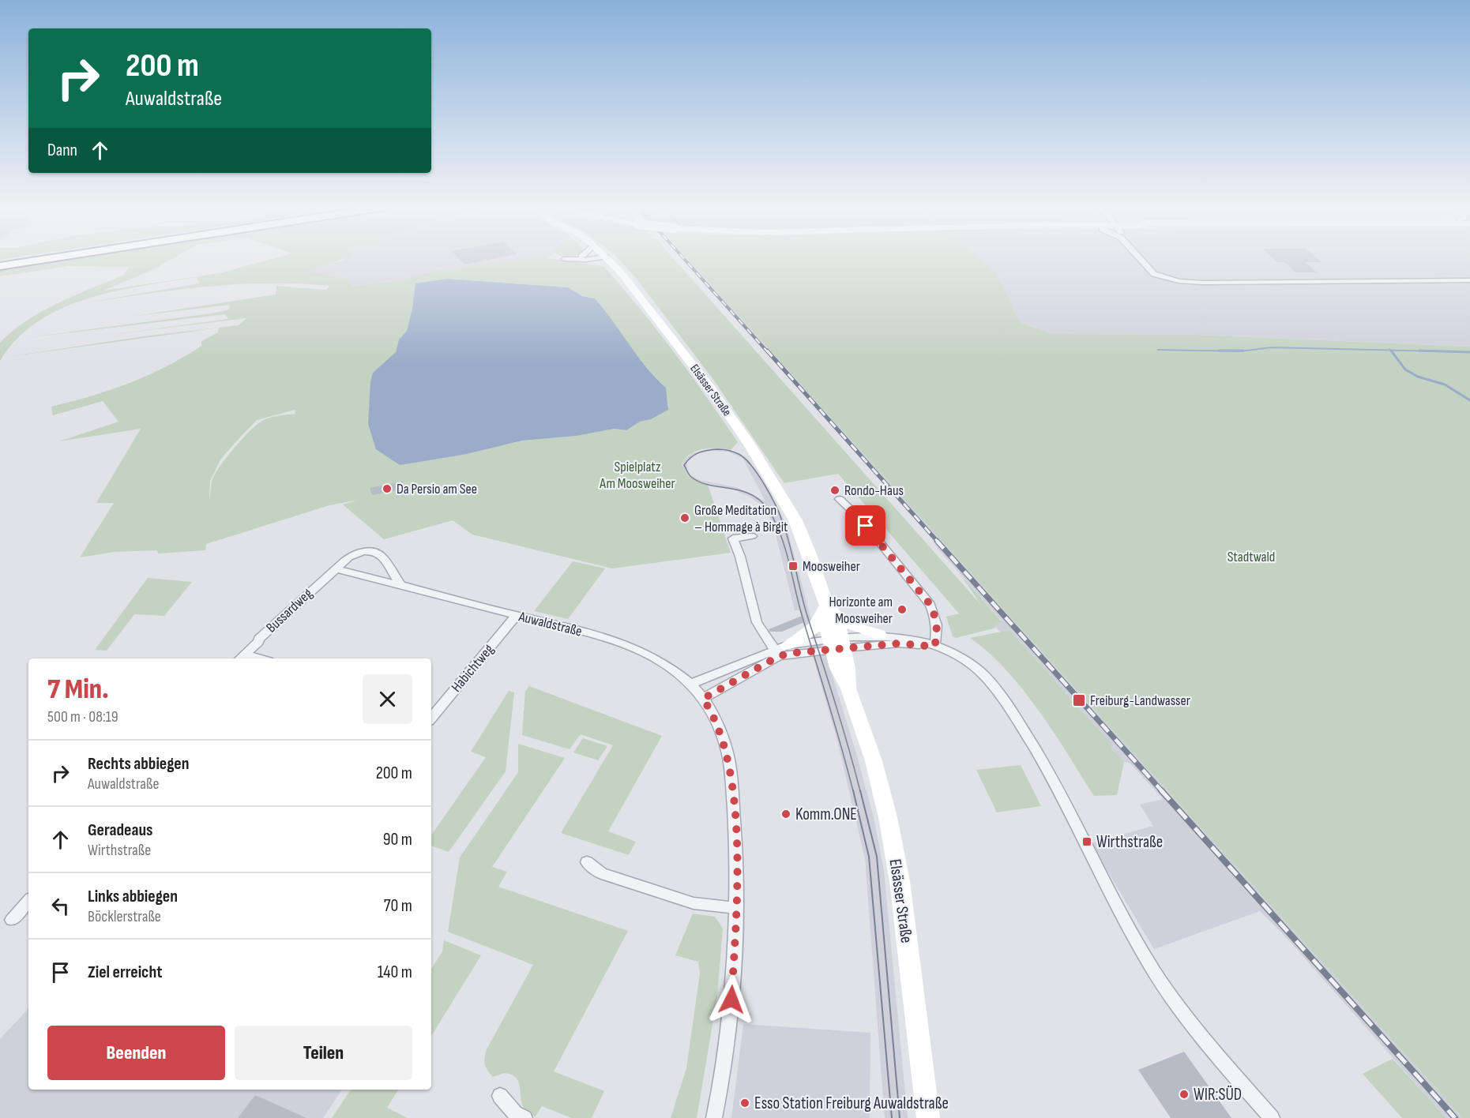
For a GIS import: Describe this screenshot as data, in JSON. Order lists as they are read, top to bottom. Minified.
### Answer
{"streets":{"main road":["Elsässer Straße"],"street":["Bussardweg","Auwaldstraße","Habichtweg"]},"crossings":[["Bussardweg","Auwaldstraße"],["Auwaldstraße","Habichtweg"]],"parks":["Spielplatz Am Moosweiher","Stadtwald"],"places":{"other":["Da Persio am See","Rondo-Haus","Große Meditation – Hommage à Birgit","Horizonte am Moosweiher","Komm.ONE","WIR:SÜD","Esso Station Freiburg Auwaldstraße"],"transit":["Moosweiher","Freiburg-Landwasser","Wirthstraße"]},"page":{"turn":["200 m","Auwaldstraße"],"then":"Dann","heading":["7 Min.","500 m · 08:19"],"list":[{"name":"Rechts abbiegen","note":"Auwaldstraße","value":"200 m"},{"name":"Geradeaus","note":"Wirthstraße","value":"90 m"},{"name":"Links abbiegen","note":"Böcklerstraße","value":"70 m"},{"name":"Ziel erreicht","value":"140 m"}],"buttons":["Beenden","Teilen"]}}
